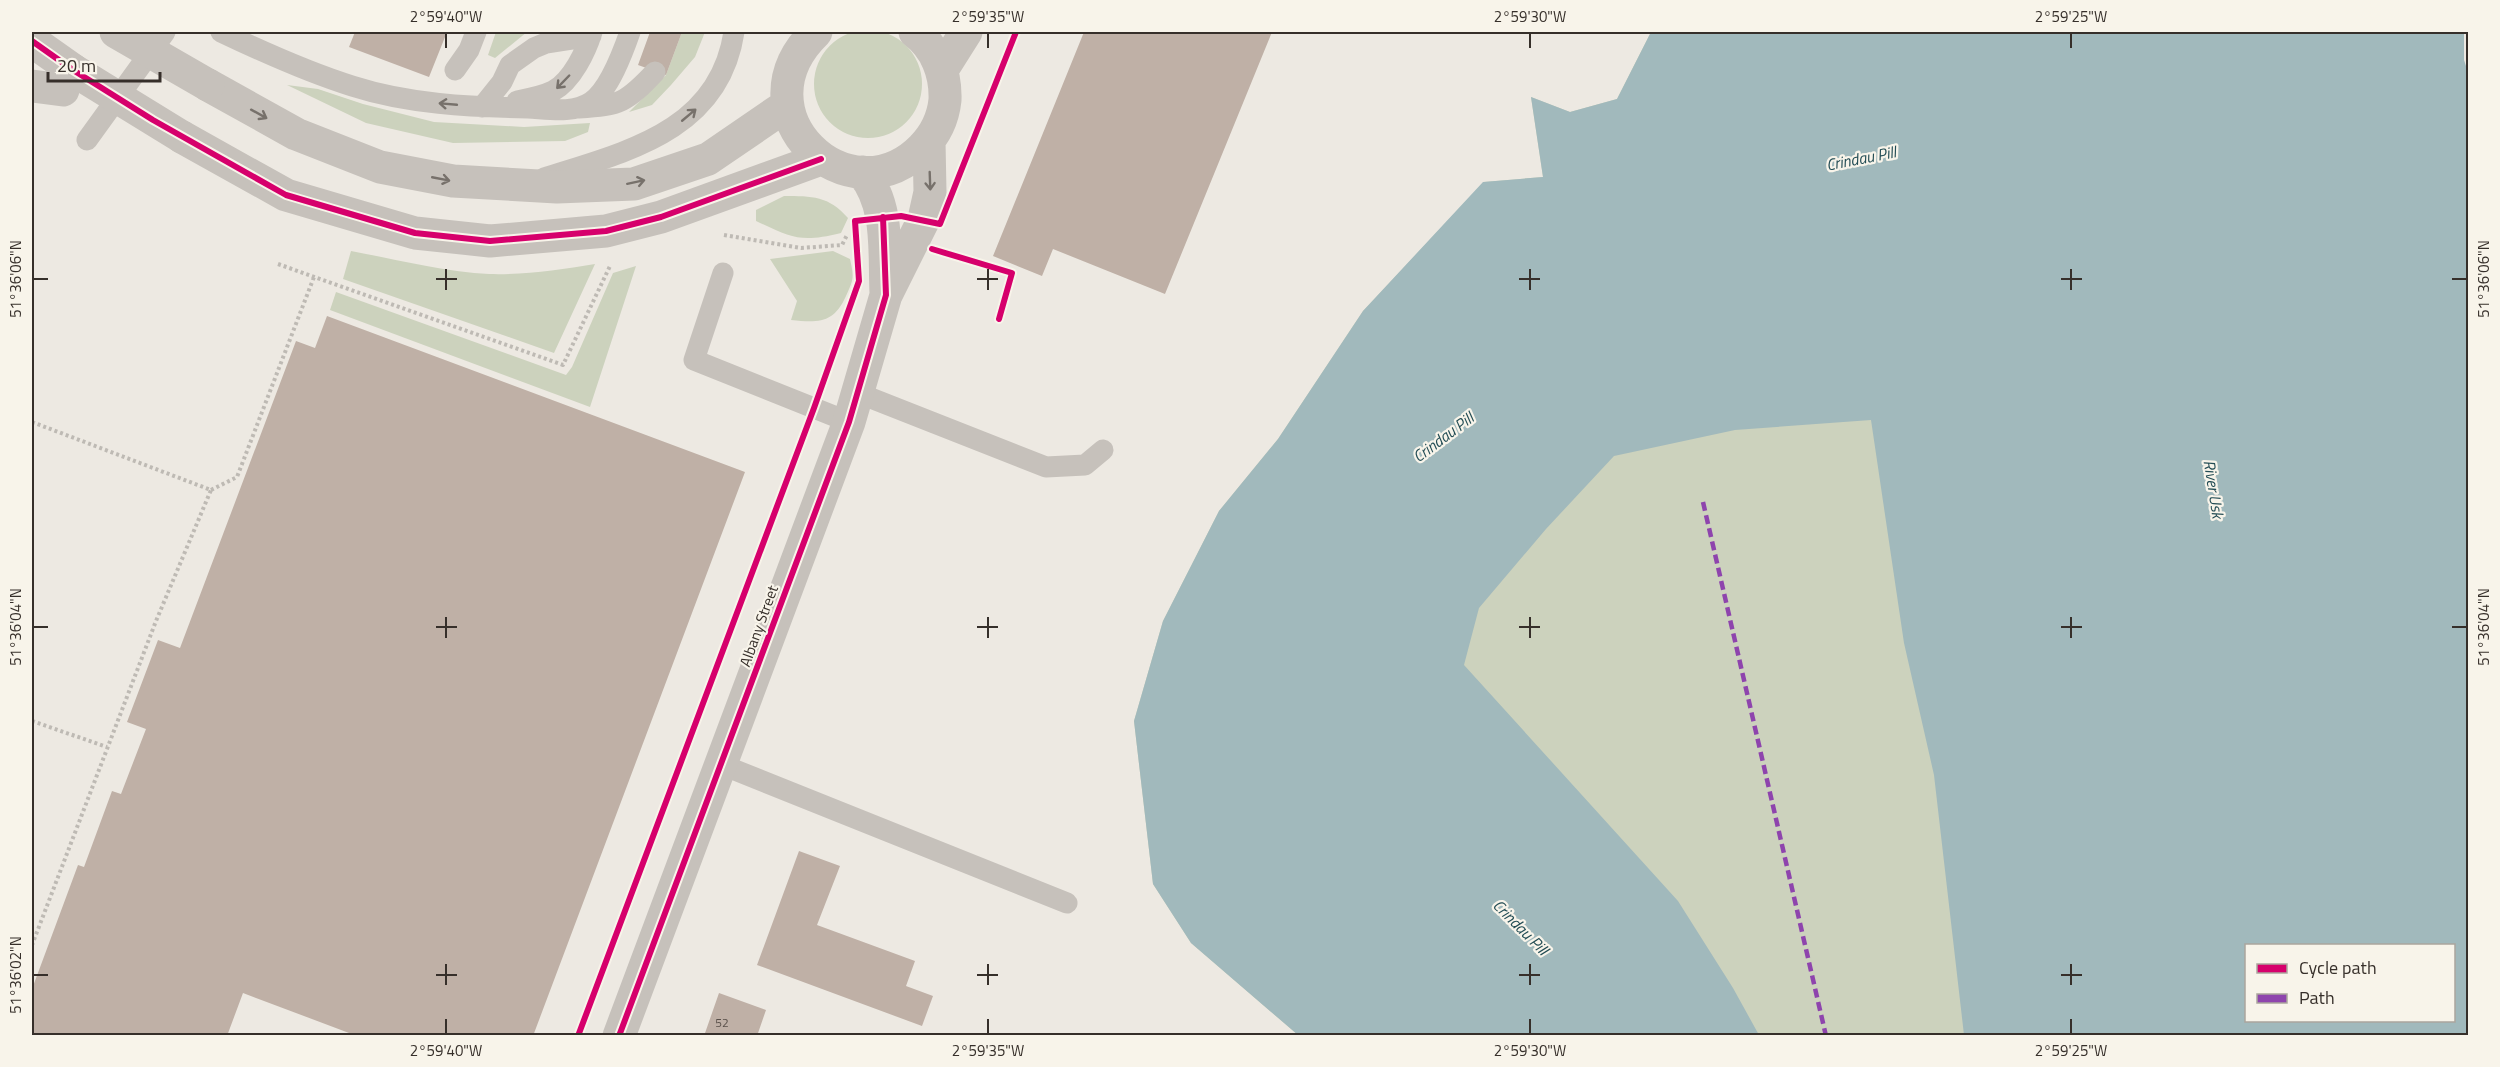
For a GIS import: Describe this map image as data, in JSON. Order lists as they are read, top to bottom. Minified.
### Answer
{"streets":{"street":["Albany Street"]},"water":["Crindau Pill","River Usk"],"house_numbers":["52"],"legend":["Cycle path","Path"],"scale_bar":"20 m","coordinates":["2°59'40\"W","2°59'35\"W","2°59'30\"W","2°59'25\"W","51°36'06\"N","51°36'04\"N","51°36'02\"N"]}
